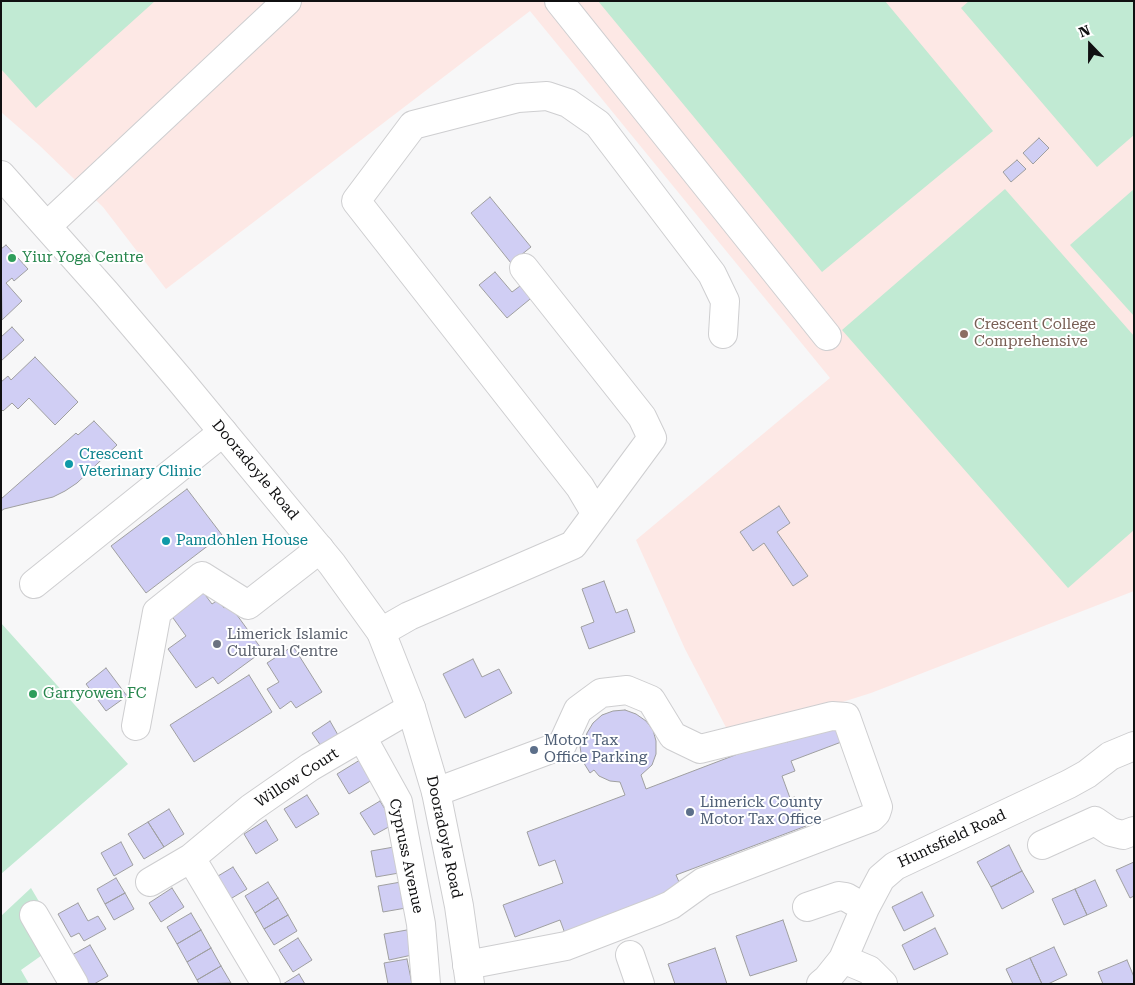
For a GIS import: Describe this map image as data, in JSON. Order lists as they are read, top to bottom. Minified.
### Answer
{"streets":{"street":["Dooradoyle Road","Willow Court","Huntsfield Road","Cypruss Avenue"]},"crossings":[["Dooradoyle Road","Willow Court"],["Willow Court","Cypruss Avenue"]],"places":["Yiur Yoga Centre","Crescent College Comprehensive","Crescent Veterinary Clinic","Pamdohlen House","Limerick Islamic Cultural Centre","Garryowen FC","Motor Tax Office Parking","Limerick County Motor Tax Office"],"north":"top"}
